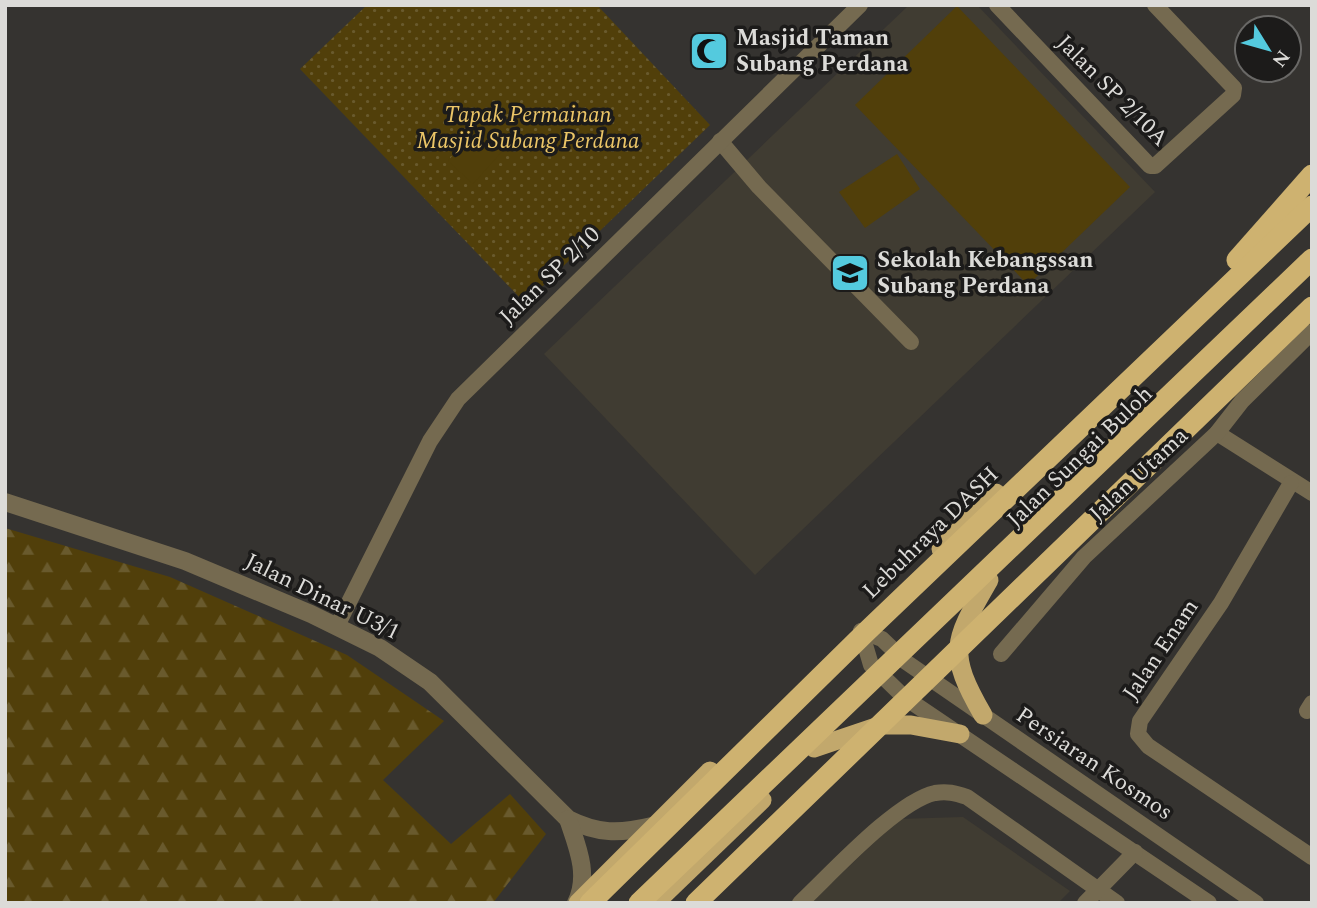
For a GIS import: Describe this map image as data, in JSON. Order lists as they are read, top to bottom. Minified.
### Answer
{"streets":{"highway":["Jalan Sungai Buloh","Lebuhraya DASH"],"street":["Jalan SP 2/10A","Jalan SP 2/10","Jalan Utama","Jalan Dinar U3/1","Jalan Enam","Persiaran Kosmos"]},"crossings":[["Jalan SP 2/10","Jalan Dinar U3/1"],["Jalan Sungai Buloh","Persiaran Kosmos"]],"parks":["Tapak Permainan Masjid Subang Perdana"],"places":{"mosque":["Masjid Taman Subang Perdana"],"school or university":["Sekolah Kebangssan Subang Perdana"]},"north":"bottom right"}
